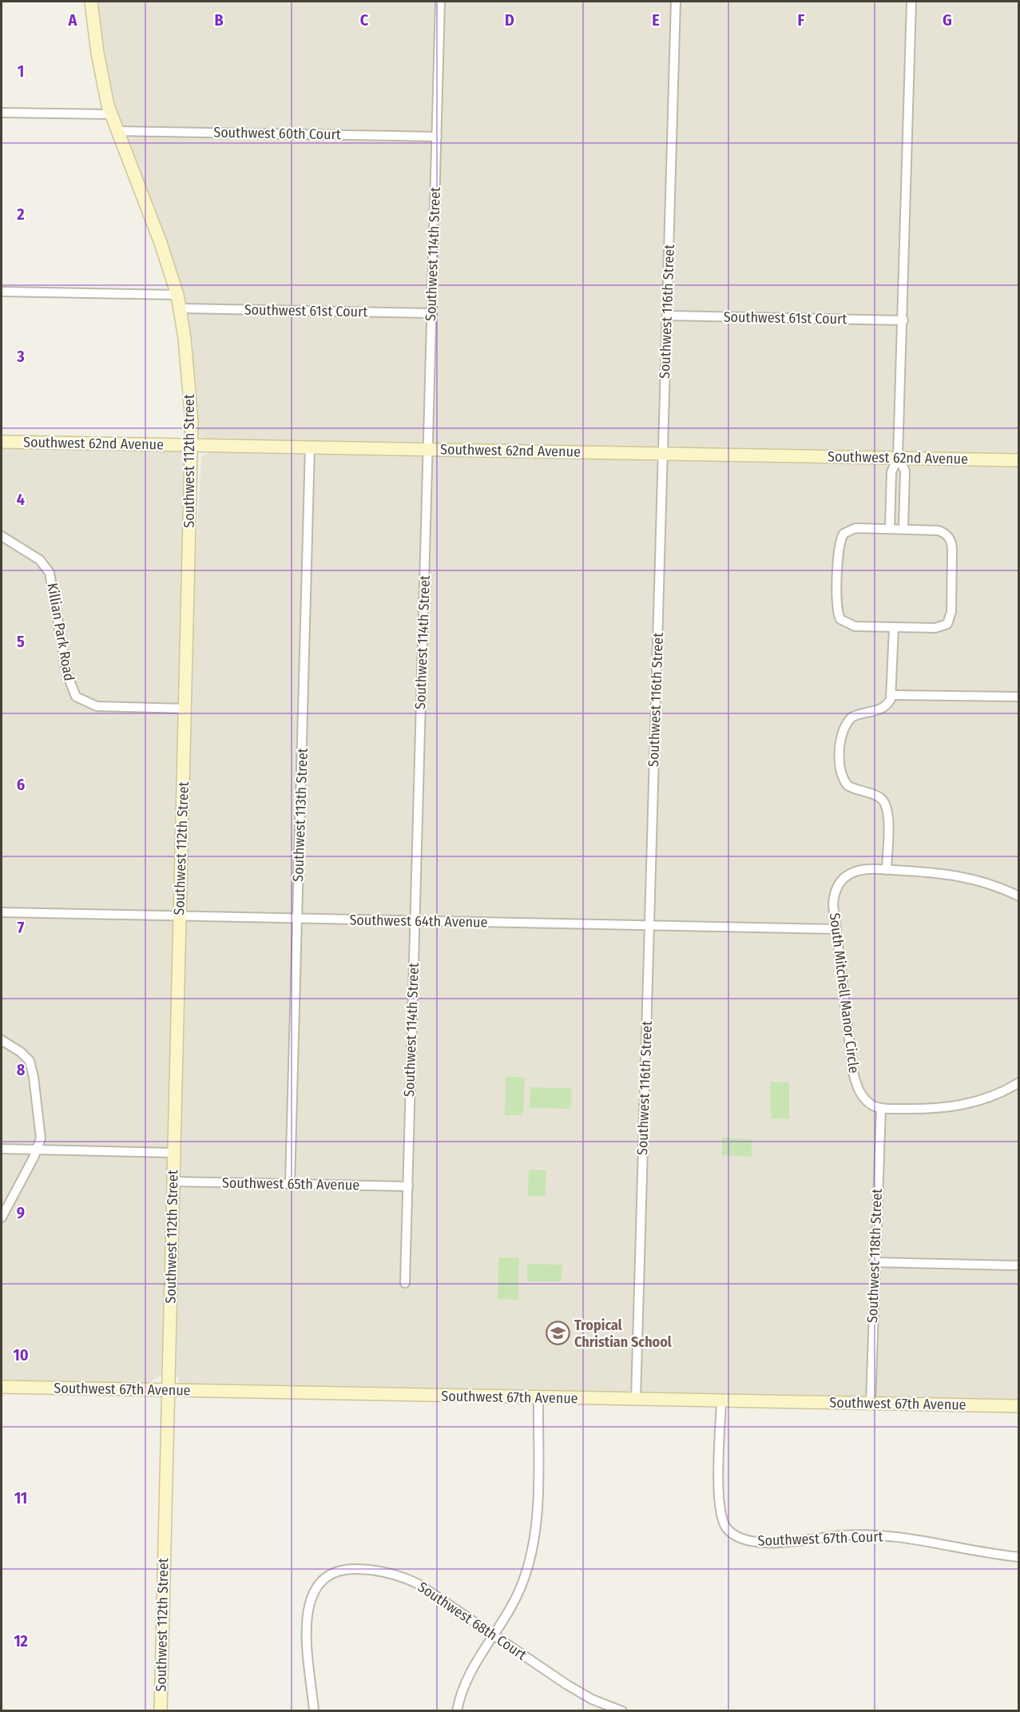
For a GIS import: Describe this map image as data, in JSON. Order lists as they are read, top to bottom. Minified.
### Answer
{"streets":{"main road":["Southwest 62nd Avenue","Southwest 112th Street","Southwest 67th Avenue"],"street":["Southwest 60th Court","Southwest 114th Street","Southwest 61st Court","Southwest 116th Street","Killian Park Road","Southwest 113th Street","Southwest 64th Avenue","South Mitchell Manor Circle","Southwest 65th Avenue","Southwest 118th Street","Southwest 67th Court","Southwest 68th Court"]},"crossings":[["Southwest 60th Court","Southwest 114th Street"],["Southwest 60th Court","Southwest 112th Street"],["Southwest 114th Street","Southwest 61st Court"],["Southwest 114th Street","Southwest 62nd Avenue"],["Southwest 114th Street","Southwest 64th Avenue"],["Southwest 114th Street","Southwest 65th Avenue"],["Southwest 61st Court","Southwest 116th Street"],["Southwest 61st Court","Southwest 112th Street"],["Southwest 116th Street","Southwest 62nd Avenue"],["Southwest 116th Street","Southwest 64th Avenue"],["Southwest 116th Street","Southwest 67th Avenue"],["Southwest 62nd Avenue","Southwest 112th Street"],["Southwest 62nd Avenue","Southwest 113th Street"],["Southwest 112th Street","Killian Park Road"],["Southwest 112th Street","Southwest 64th Avenue"],["Southwest 112th Street","Southwest 65th Avenue"],["Southwest 112th Street","Southwest 67th Avenue"],["Southwest 113th Street","Southwest 64th Avenue"],["Southwest 113th Street","Southwest 65th Avenue"],["Southwest 64th Avenue","South Mitchell Manor Circle"],["South Mitchell Manor Circle","Southwest 118th Street"],["Southwest 118th Street","Southwest 67th Avenue"],["Southwest 67th Avenue","Southwest 67th Court"]],"places":{"school or university":["Tropical Christian School"]},"grid":{"columns":["A","B","C","D","E","F","G"],"rows":["1","2","3","4","5","6","7","8","9","10","11","12"]}}
